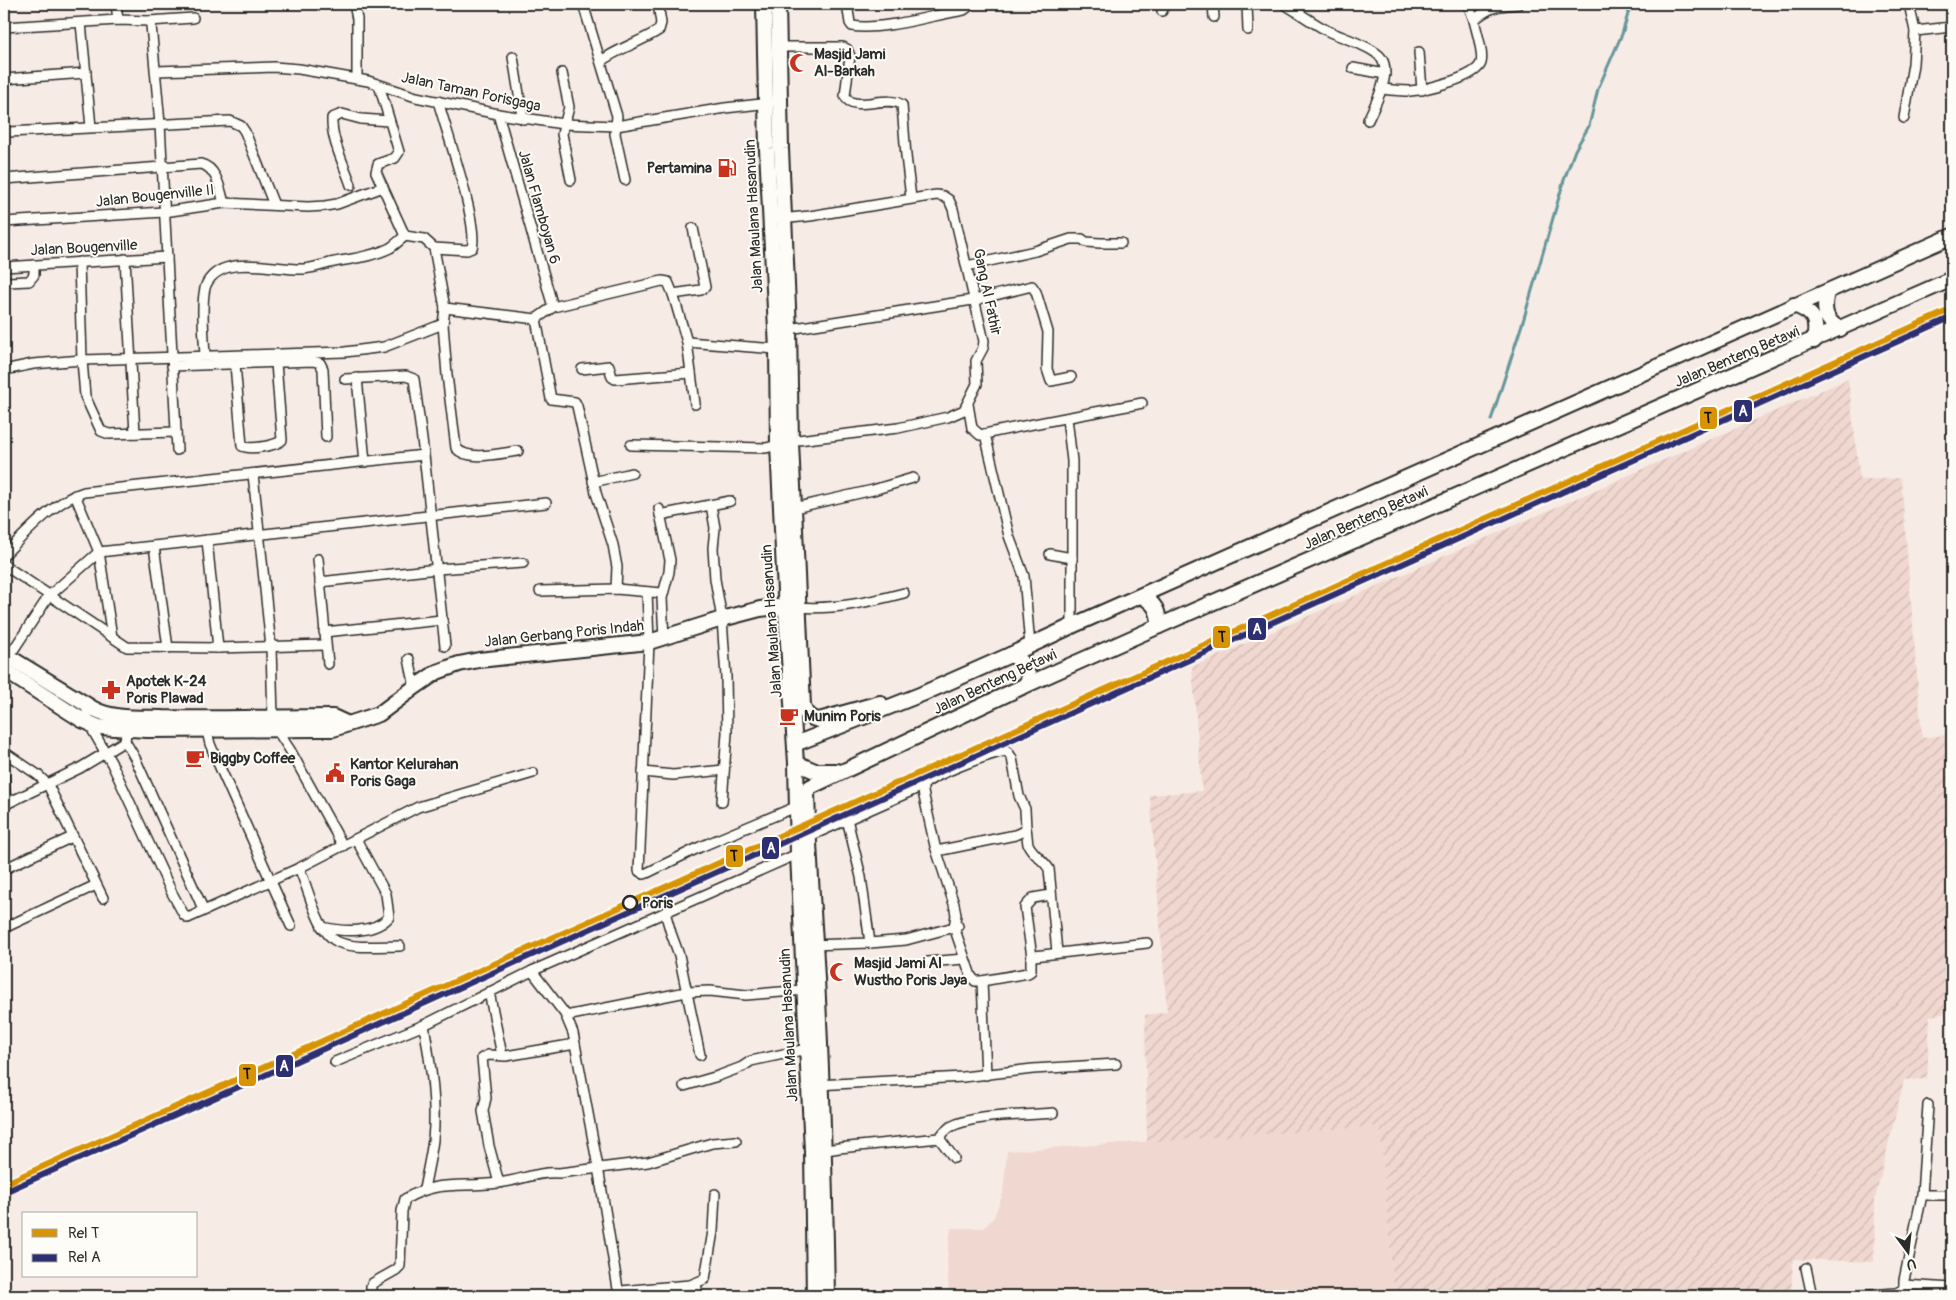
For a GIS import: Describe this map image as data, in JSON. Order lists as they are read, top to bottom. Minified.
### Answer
{"streets":{"street":["Jalan Taman Porisgaga","Jalan Bougenville II","Jalan Flamboyan 6","Jalan Maulana Hasanudin","Jalan Bougenville","Gang Al Fathir","Jalan Benteng Betawi","Jalan Gerbang Poris Indah"]},"crossings":[["Jalan Taman Porisgaga","Jalan Flamboyan 6"],["Jalan Taman Porisgaga","Jalan Maulana Hasanudin"],["Jalan Maulana Hasanudin","Gang Al Fathir"],["Jalan Maulana Hasanudin","Jalan Benteng Betawi"],["Jalan Maulana Hasanudin","Jalan Gerbang Poris Indah"]],"places":{"mosque":["Masjid Jami Al-Barkah","Masjid Jami Al Wustho Poris Jaya"],"fuel station":["Pertamina"],"pharmacy":["Apotek K-24 Poris Plawad"],"cafe":["Munim Poris","Biggby Coffee"],"public building":["Kantor Kelurahan Poris Gaga"],"other":["Poris"]},"lines":["rail line T","rail line A"],"legend":["Rel T","Rel A"],"north":"bottom"}
